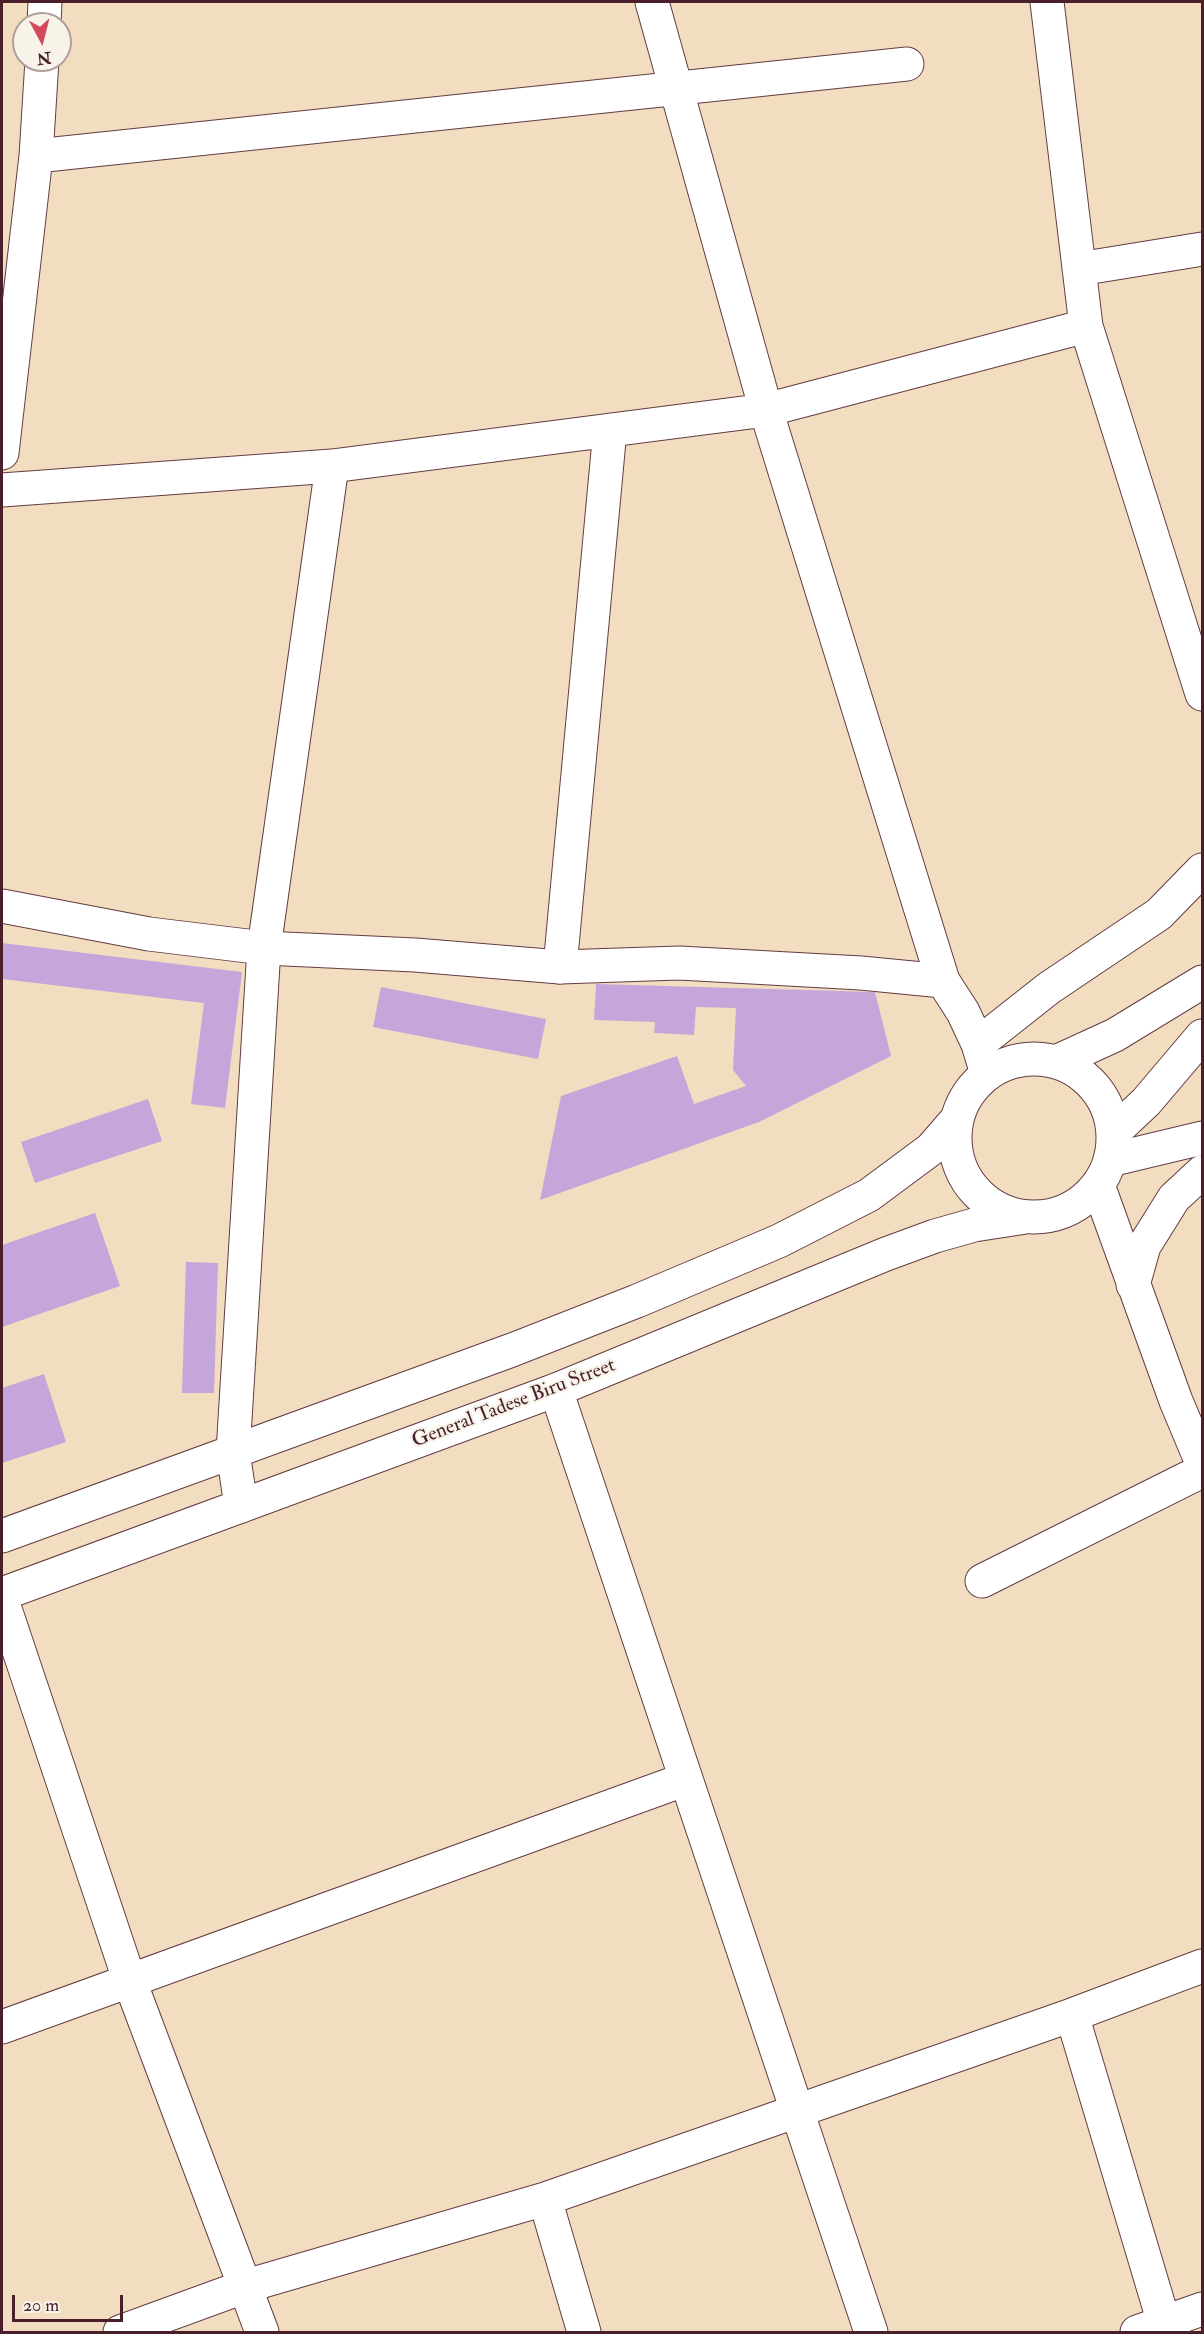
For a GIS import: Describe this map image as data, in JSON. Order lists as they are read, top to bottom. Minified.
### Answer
{"streets":{"street":["General Tadese Biru Street"]},"scale_bar":"20 m","north":"bottom"}
